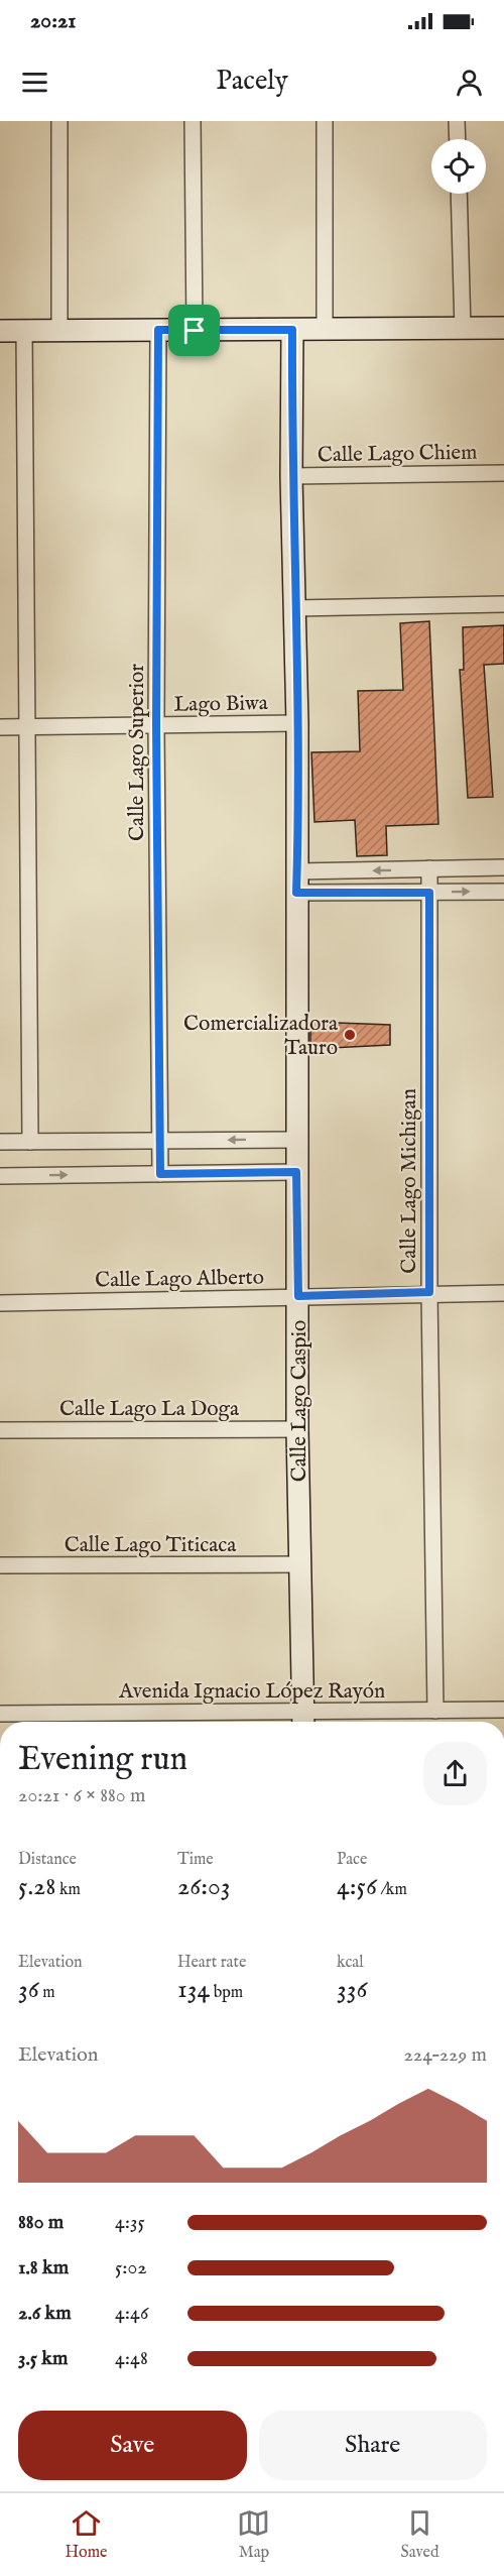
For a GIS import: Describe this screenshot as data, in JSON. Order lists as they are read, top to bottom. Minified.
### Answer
{"streets":{"street":["Calle Lago Chiem","Lago Biwa","Calle Lago Superior","Calle Lago Michigan","Calle Lago Alberto","Calle Lago Caspio","Calle Lago La Doga","Calle Lago Titicaca","Avenida Ignacio López Rayón"]},"crossings":[["Calle Lago Chiem","Calle Lago Caspio"],["Lago Biwa","Calle Lago Superior"],["Lago Biwa","Calle Lago Caspio"],["Calle Lago Michigan","Calle Lago Alberto"],["Calle Lago Michigan","Avenida Ignacio López Rayón"],["Calle Lago Alberto","Calle Lago Caspio"],["Calle Lago Caspio","Calle Lago La Doga"],["Calle Lago Caspio","Calle Lago Titicaca"],["Calle Lago Caspio","Avenida Ignacio López Rayón"]],"places":["Comercializadora Tauro"],"page":{"status":"20:21","header":"Pacely","heading":["Evening run","20:21 · 6 × 880 m"],"stats":[["Distance","5.28 km"],["Time","26:03"],["Pace","4:56 /km"],["Elevation","36 m"],["Heart rate","134 bpm"],["kcal","336"]],"chart":["Elevation","224–229 m"],"list":[{"name":"880 m","note":"4:35"},{"name":"1.8 km","note":"5:02"},{"name":"2.6 km","note":"4:46"},{"name":"3.5 km","note":"4:48"}],"buttons":["Save","Share"],"tabs":["Home","Map","Saved"]}}
